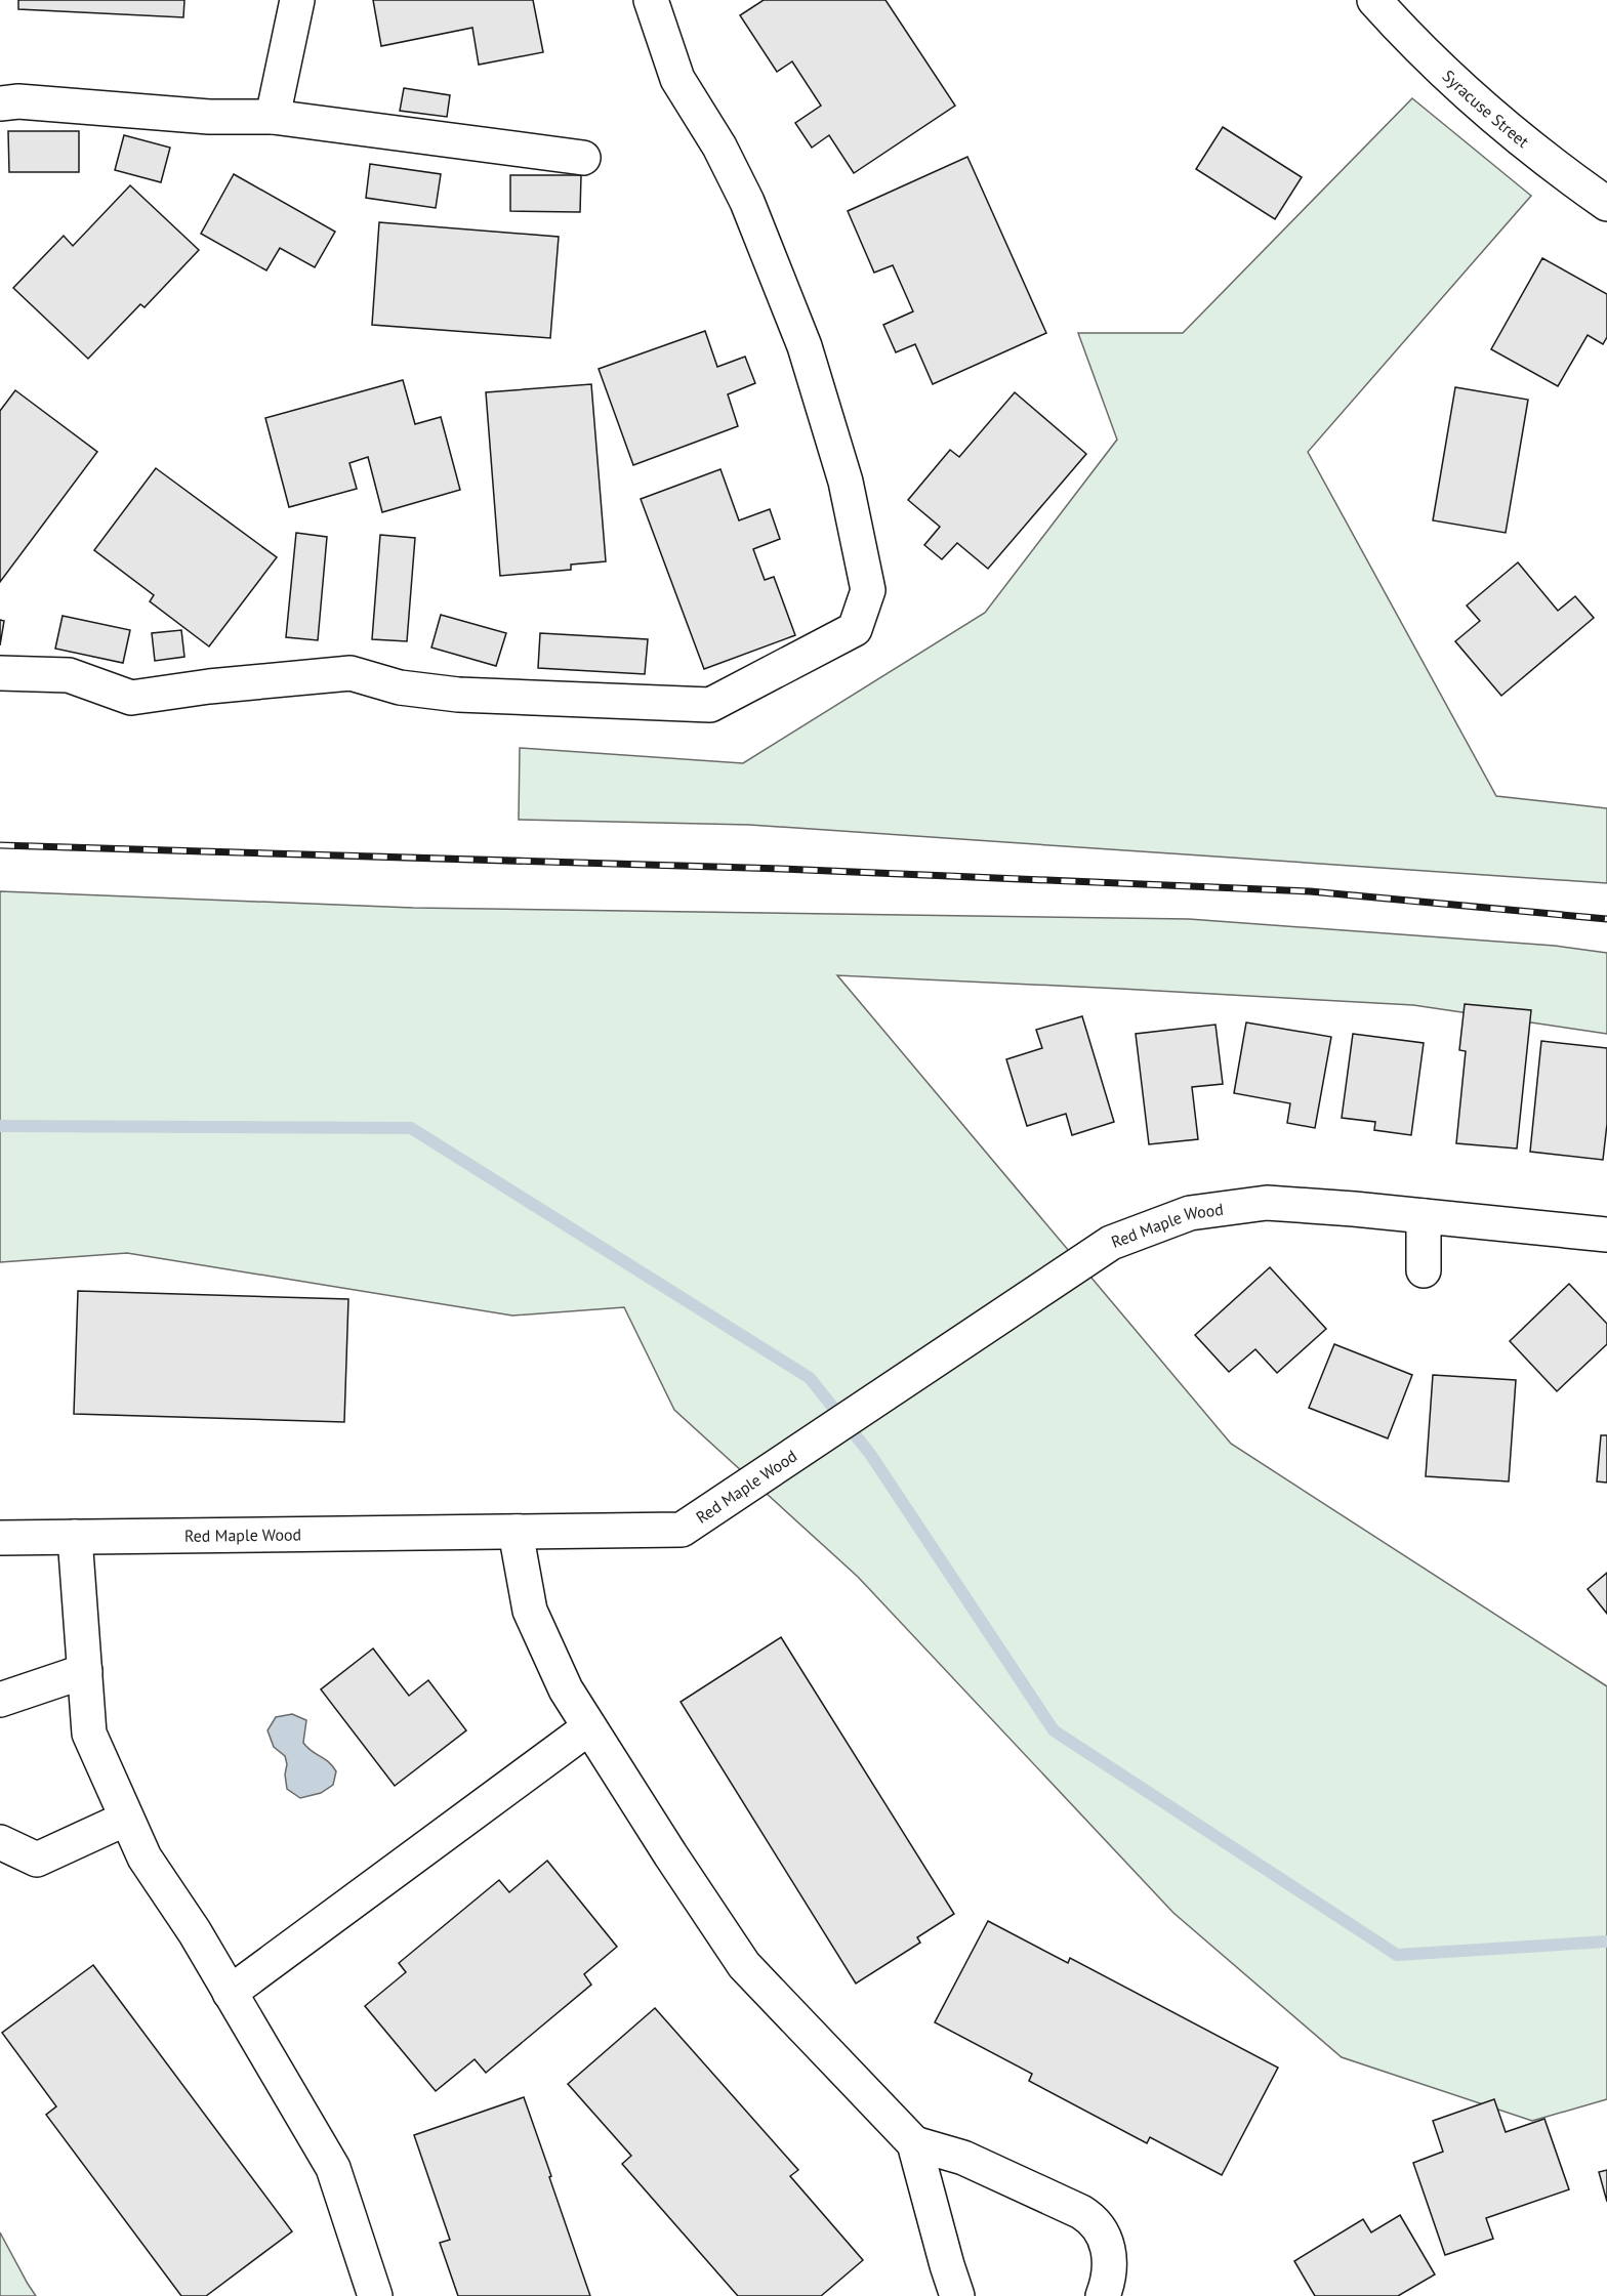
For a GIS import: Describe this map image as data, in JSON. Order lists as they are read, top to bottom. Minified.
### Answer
{"streets":{"street":["Syracuse Street","Red Maple Wood"]}}
